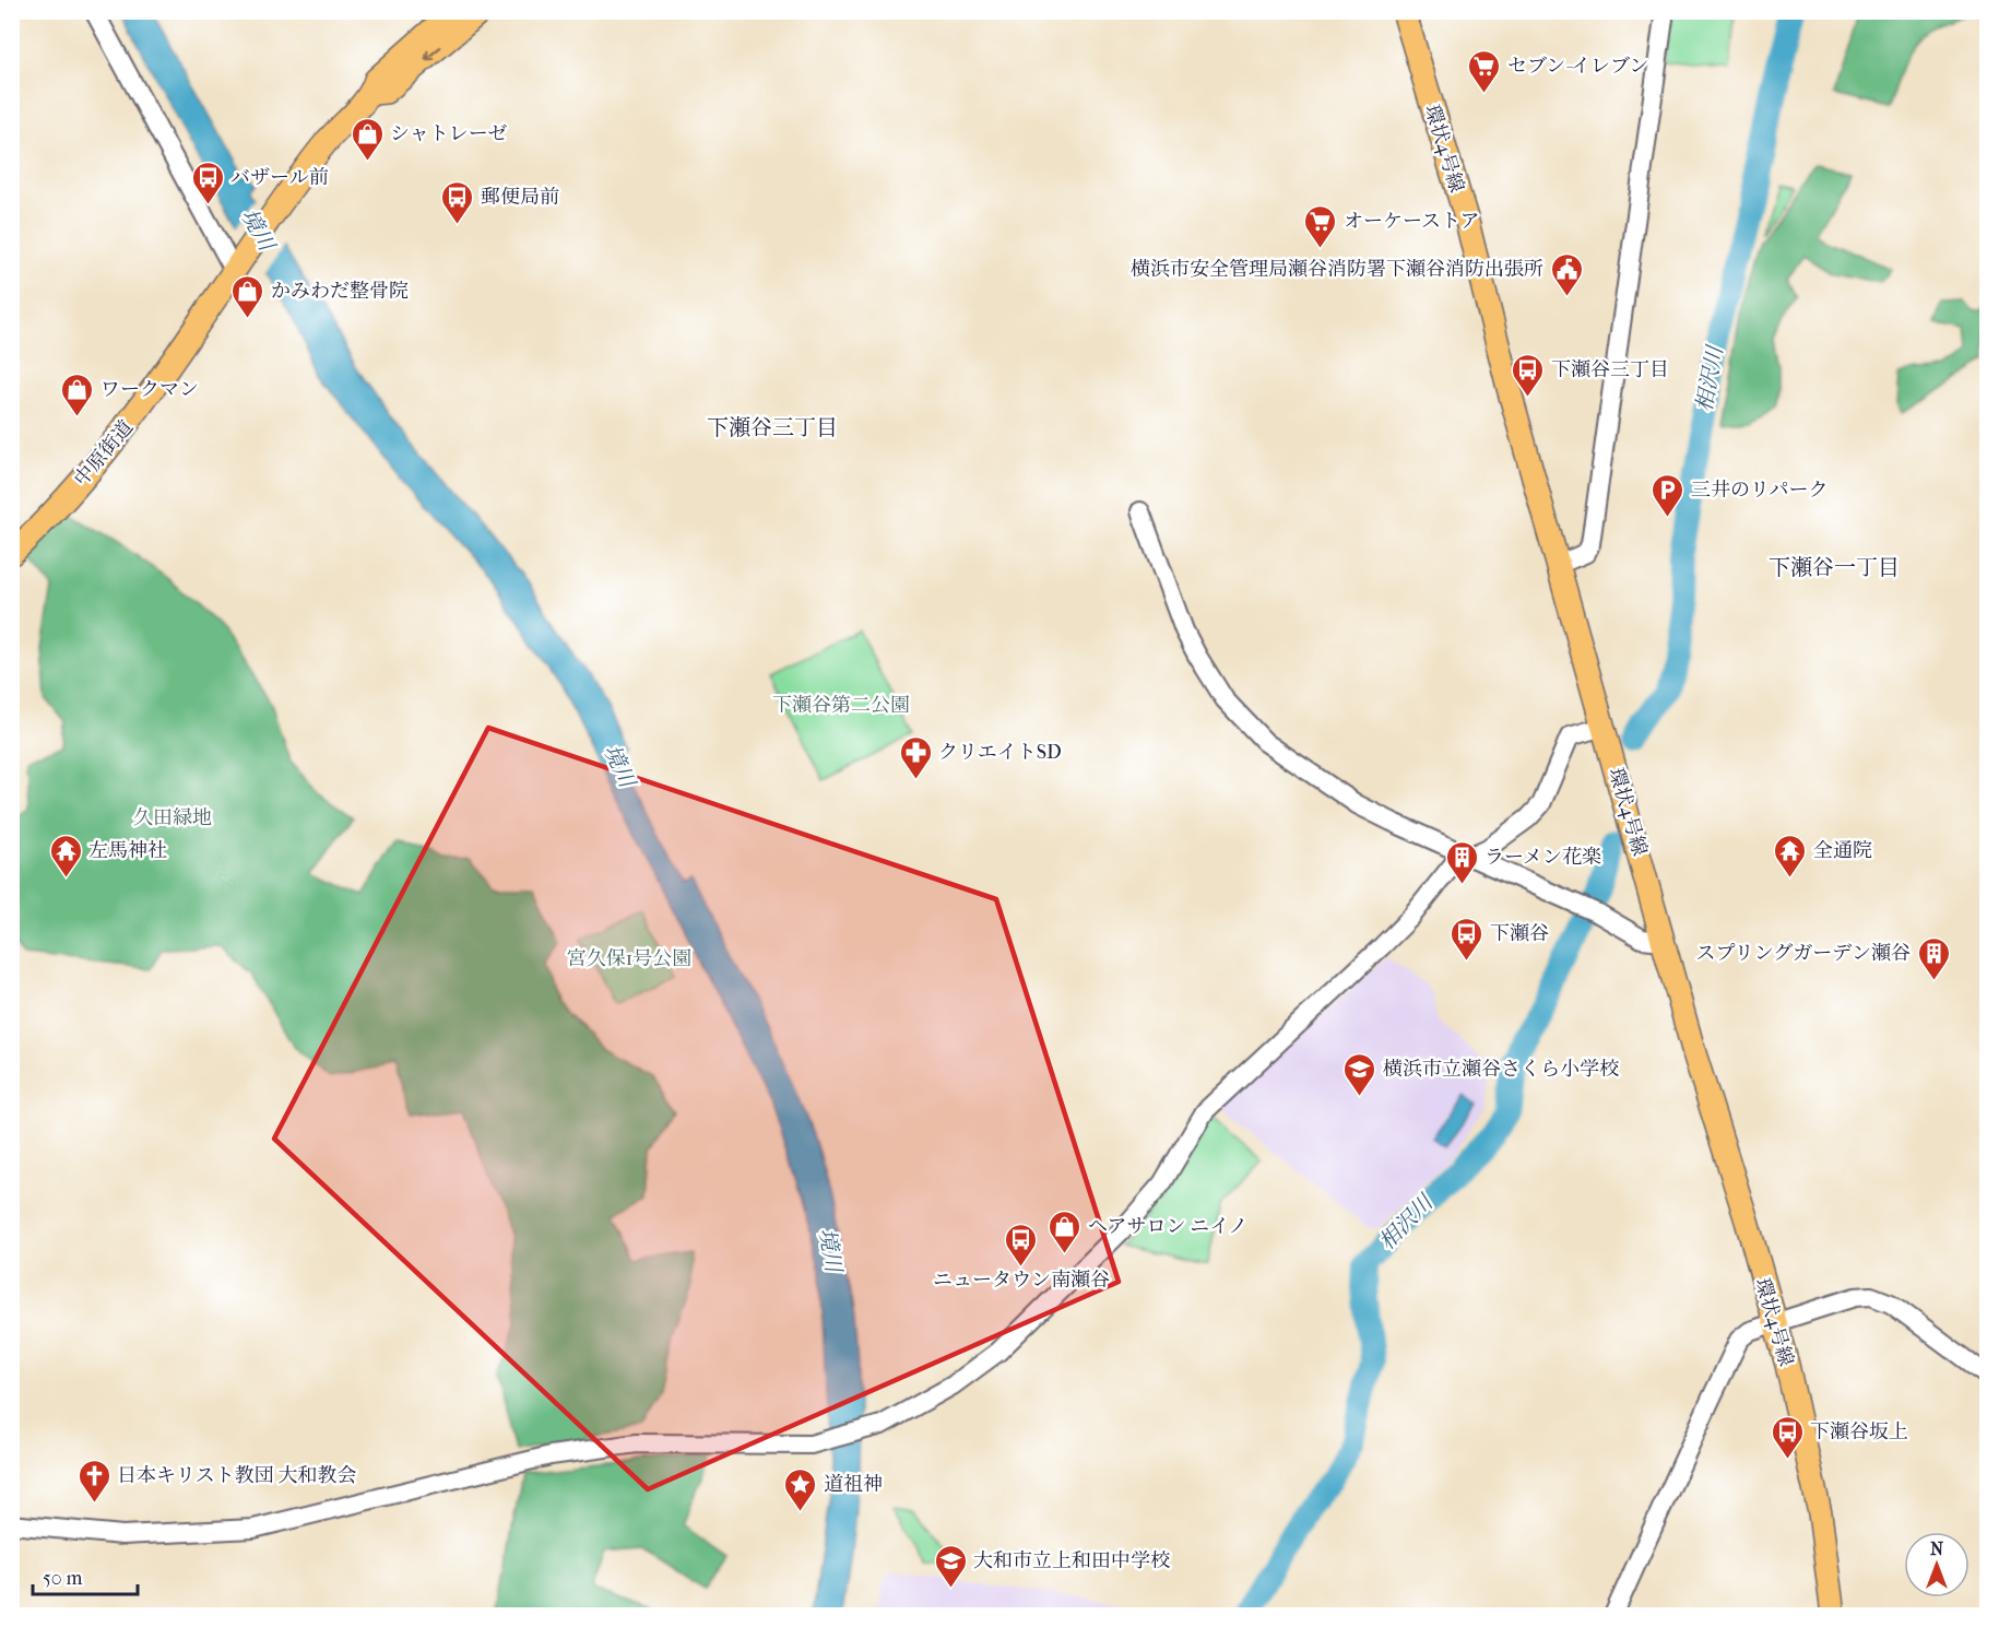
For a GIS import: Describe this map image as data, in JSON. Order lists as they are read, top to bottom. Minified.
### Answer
{"streets":{"main road":["環状4号線","中原街道"]},"districts":["下瀬谷三丁目","下瀬谷一丁目"],"water":["境川","相沢川"],"parks":["下瀬谷第二公園","久田緑地","宮久保1号公園"],"places":{"supermarket":["セブン-イレブン","オーケーストア"],"shop":["シャトレーゼ","かみわだ整骨院","ワークマン","ヘアサロン ニイノ"],"bus stop":["バザール前","郵便局前","下瀬谷三丁目","下瀬谷","ニュータウン南瀬谷","下瀬谷坂上"],"public building":["横浜市安全管理局瀬谷消防署下瀬谷消防出張所"],"parking":["三井のリパーク"],"pharmacy":["クリエイトSD"],"temple":["左馬神社","全通院"],"building":["ラーメン花楽","スプリングガーデン瀬谷"],"school or university":["横浜市立瀬谷さくら小学校","大和市立上和田中学校"],"church":["日本キリスト教団 大和教会"],"place":["道祖神"]},"scale_bar":"50 m","north":"top"}
